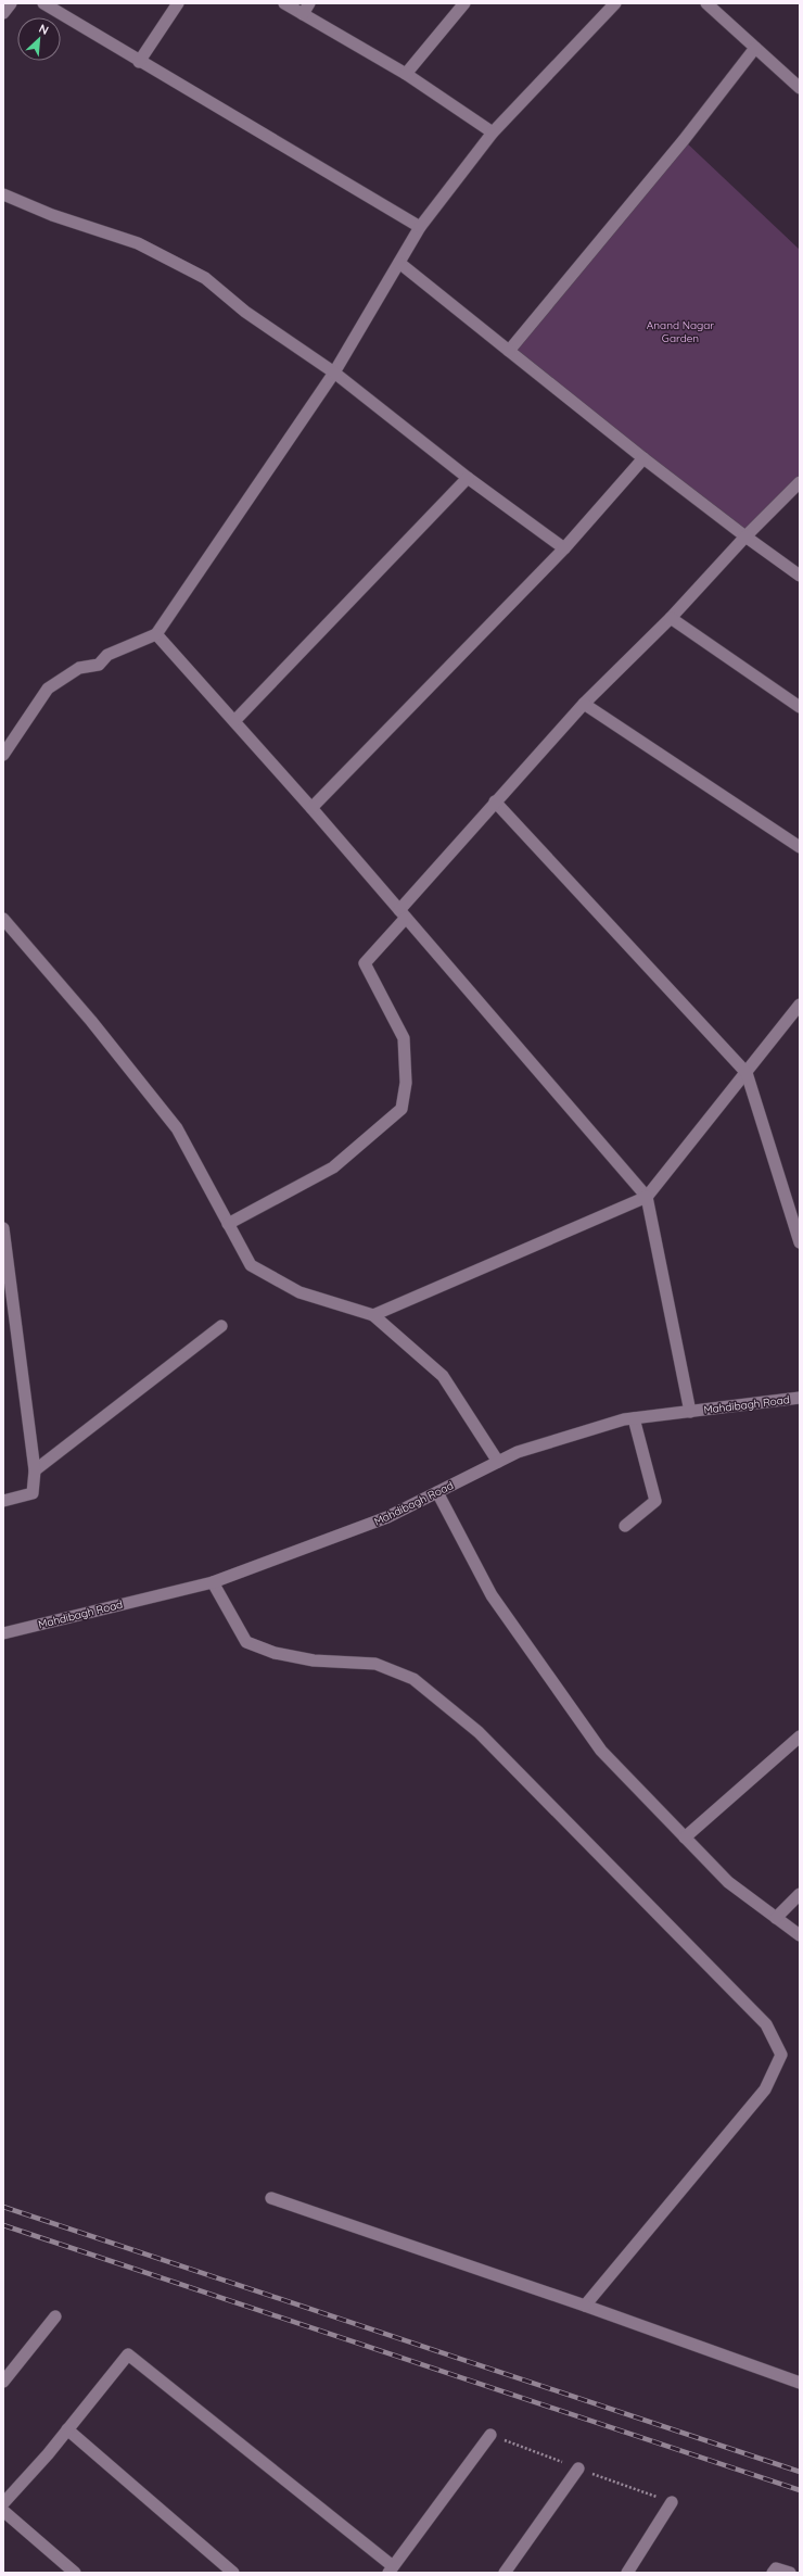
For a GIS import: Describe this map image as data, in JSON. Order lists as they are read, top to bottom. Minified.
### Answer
{"streets":{"street":["Mahdibagh Road"]},"parks":["Anand Nagar Garden"],"north":"top right"}
